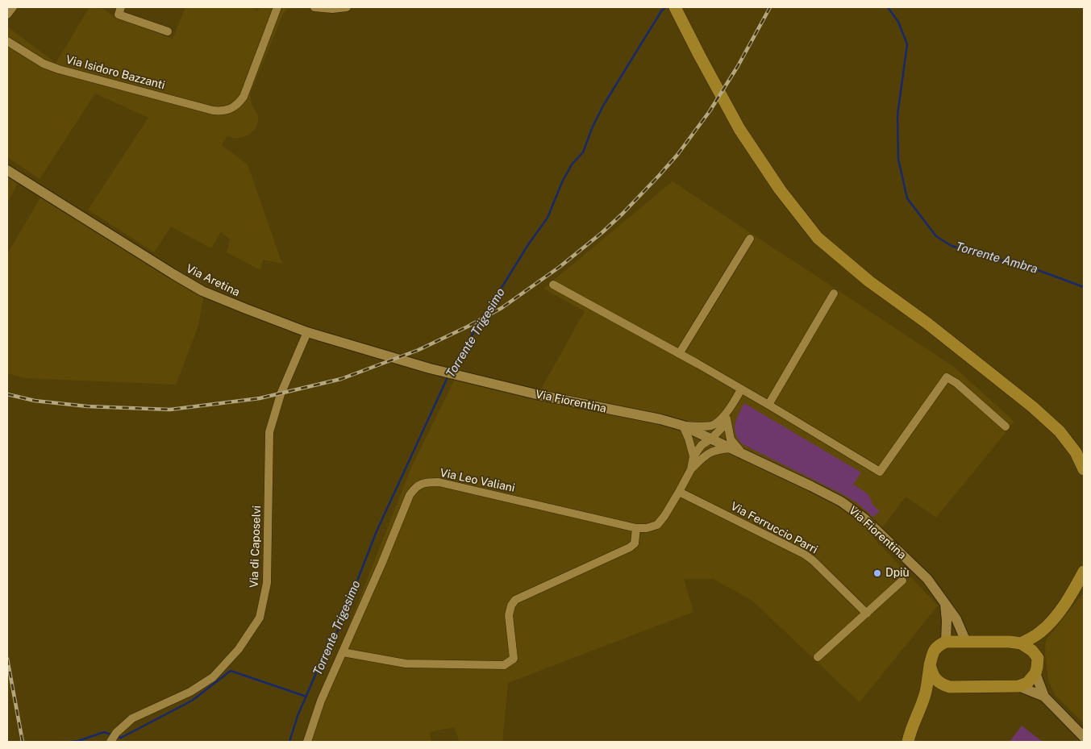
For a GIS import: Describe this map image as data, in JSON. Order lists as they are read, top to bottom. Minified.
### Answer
{"streets":{"street":["Via Isidoro Bazzanti","Via Aretina","Via Fiorentina","Via Leo Valiani","Via Ferruccio Parri","Via di Caposelvi"]},"crossings":[["Via Aretina","Via Fiorentina"],["Via Aretina","Via di Caposelvi"],["Via Fiorentina","Via Leo Valiani"],["Via Leo Valiani","Via Ferruccio Parri"]],"water":["Torrente Ambra","Torrente Trigesimo"],"places":["Dpiù"]}
